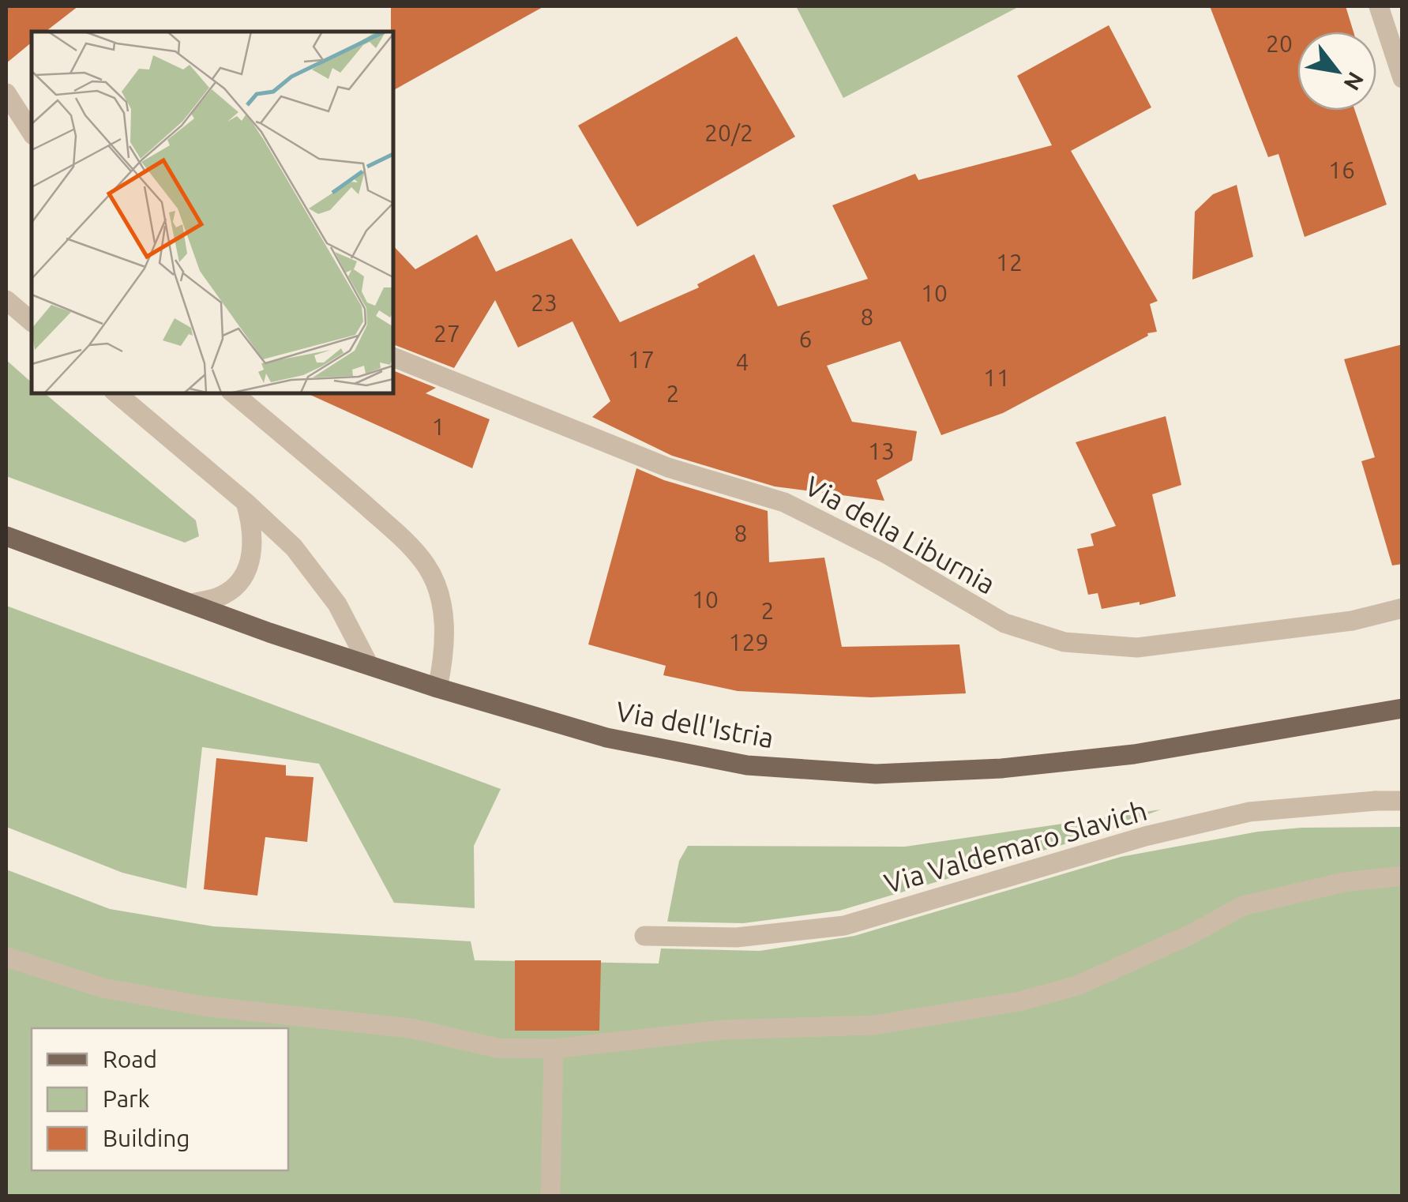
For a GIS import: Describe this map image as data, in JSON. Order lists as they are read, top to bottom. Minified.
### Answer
{"streets":{"main road":["Via dell'Istria"],"street":["Via della Liburnia","Via Valdemaro Slavich"]},"house_numbers":["20","20/2","16","12","10","23","8","27","6","17","4","11","2","1","13","8","10","2","129"],"legend":["Road","Park","Building"],"north":"bottom right"}
